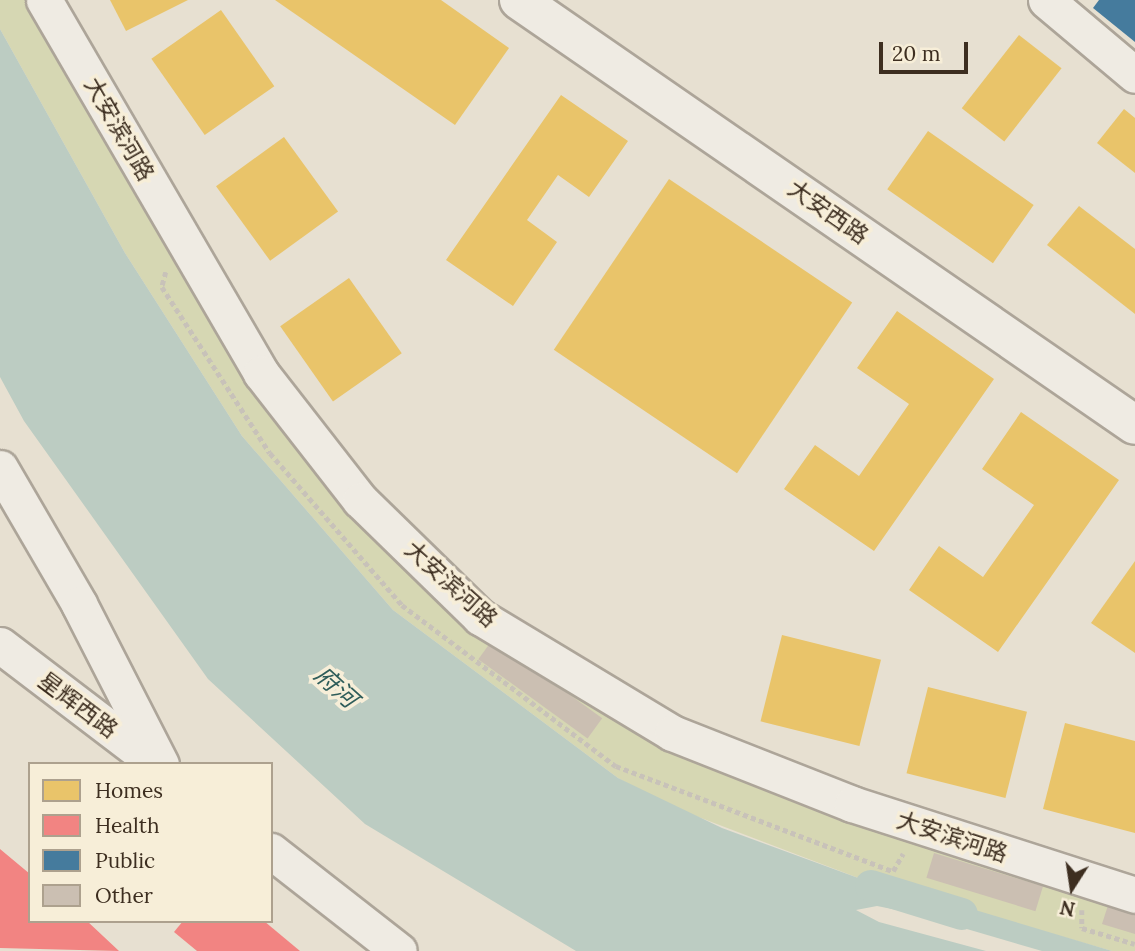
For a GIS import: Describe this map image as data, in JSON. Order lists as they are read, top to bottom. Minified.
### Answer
{"streets":{"street":["大安滨河路","大安西路","星辉西路"]},"water":["府河"],"legend":["Homes","Health","Public","Other"],"scale_bar":"20 m","north":"bottom"}
